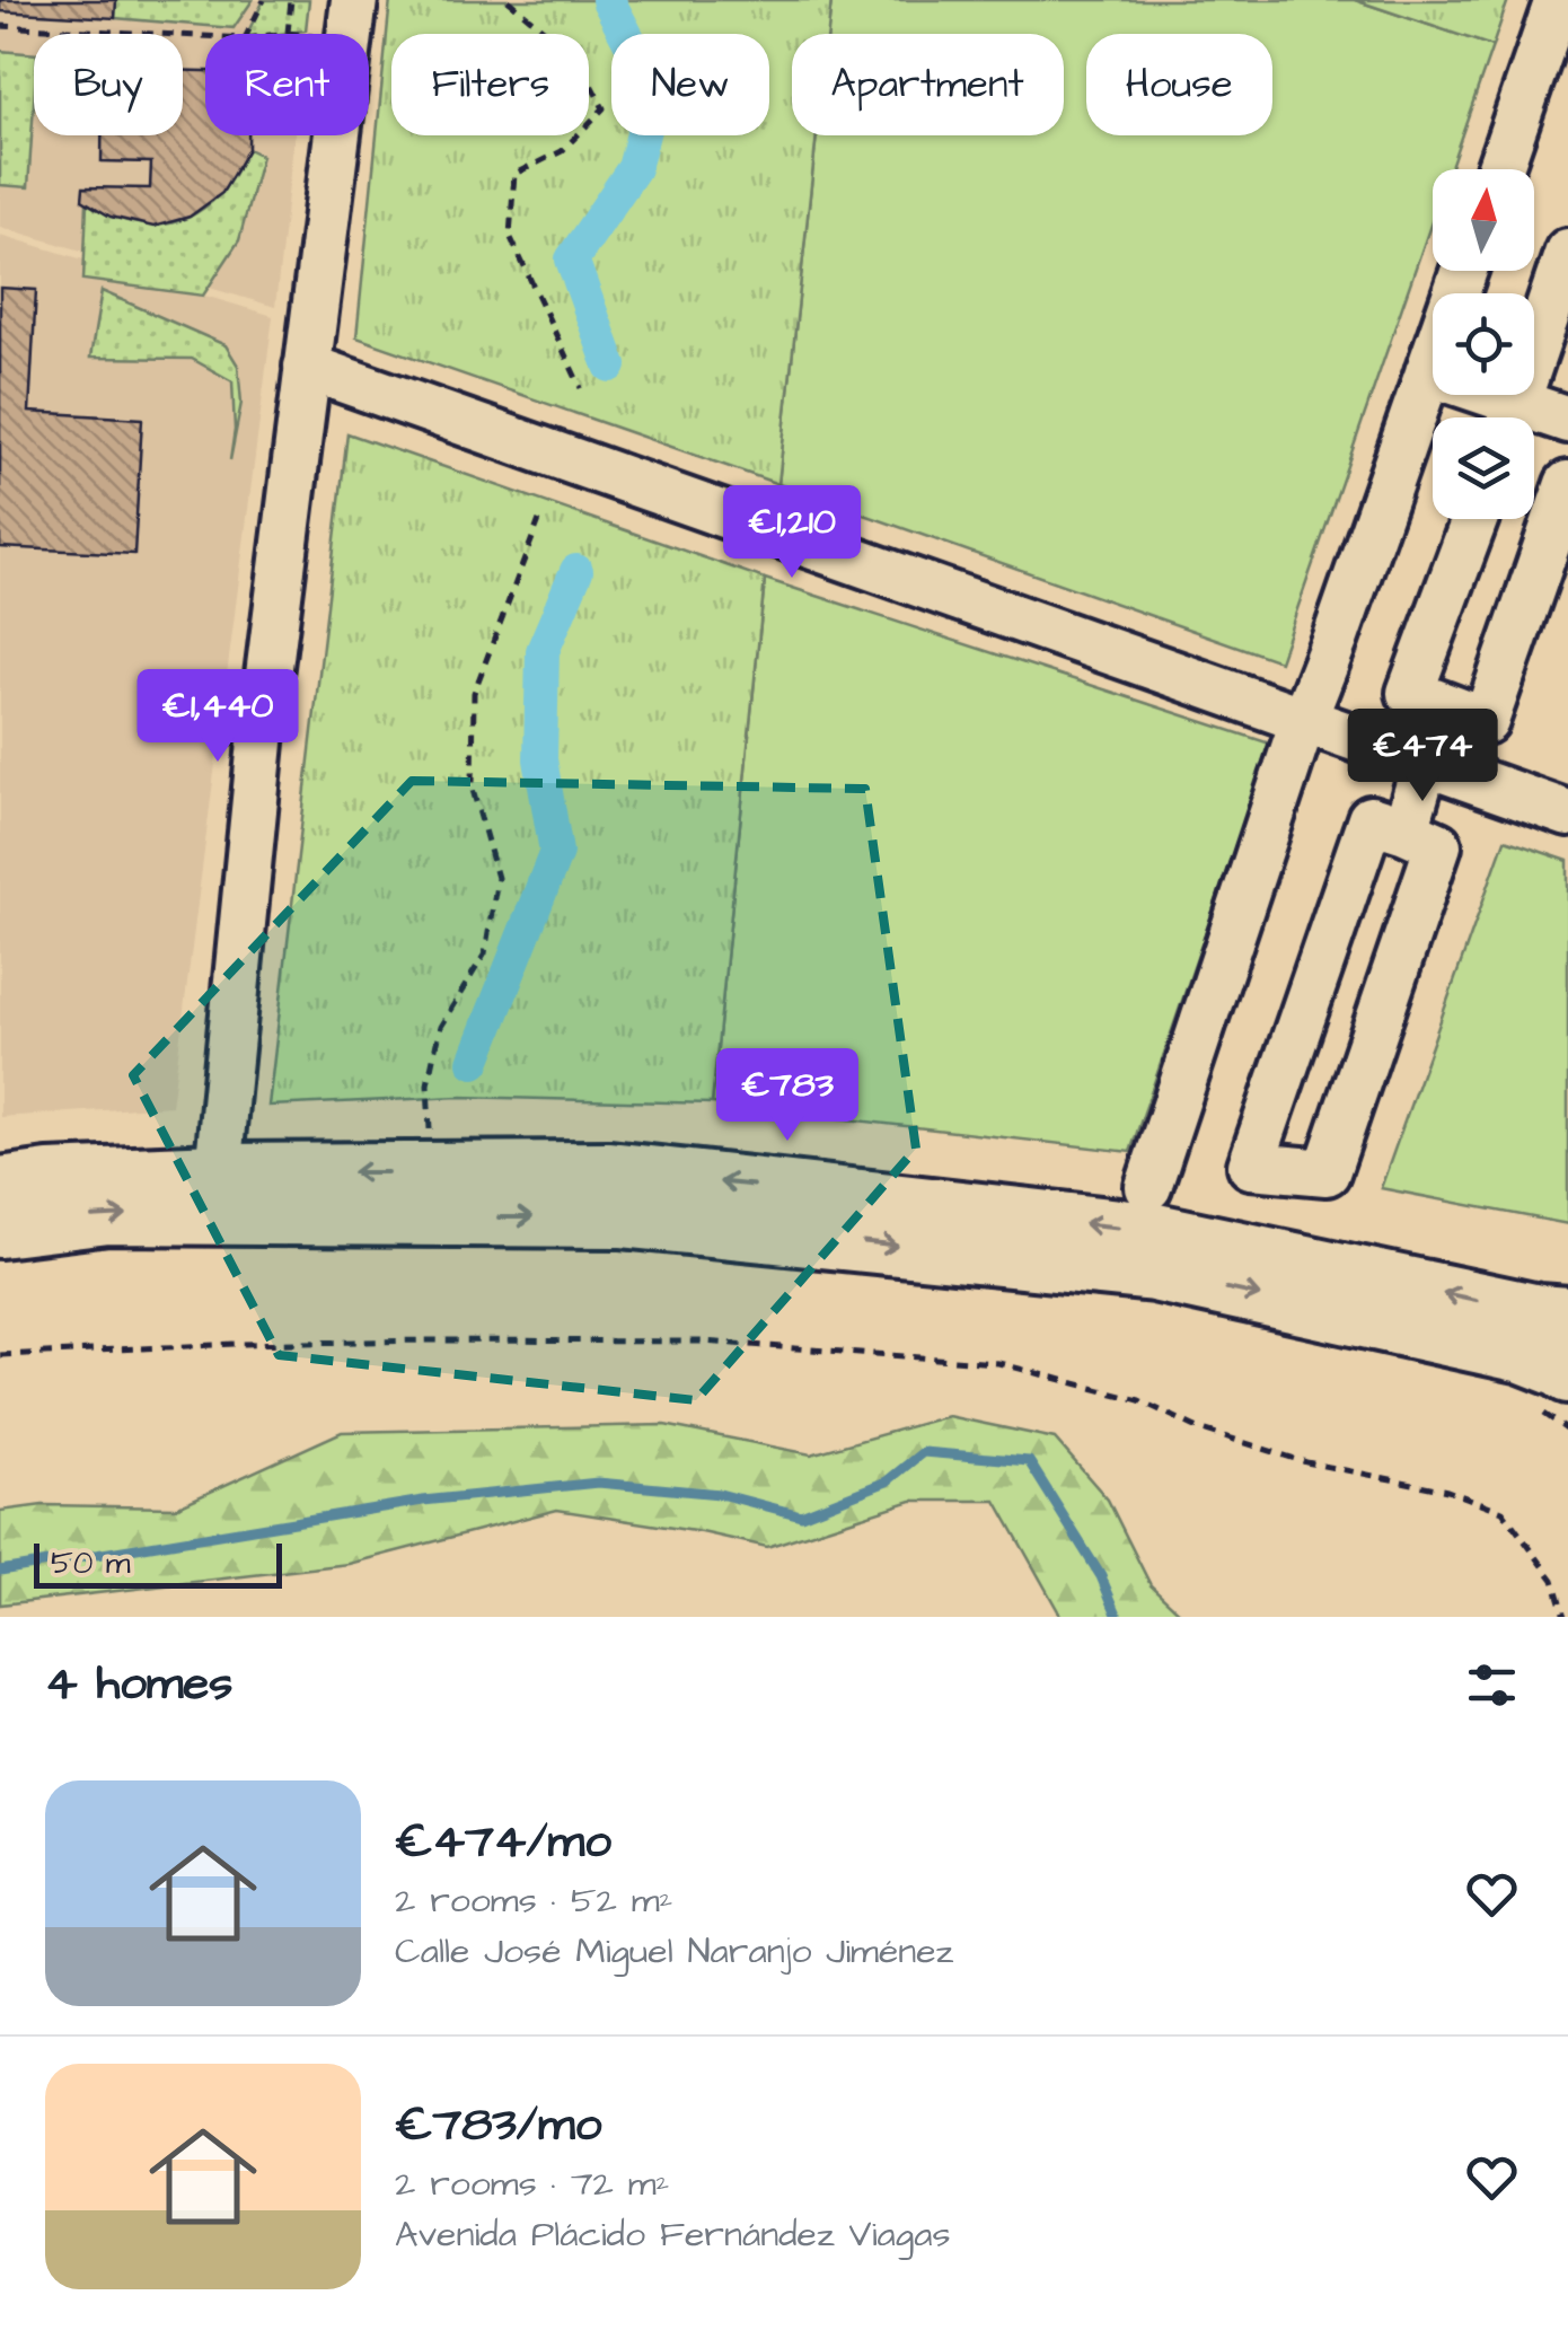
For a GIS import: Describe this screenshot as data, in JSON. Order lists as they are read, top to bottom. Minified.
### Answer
{"scale_bar":"50 m","north":"top","page":{"chip":["Buy","Rent","Filters","New","Apartment","House"],"price":["€1,210","€1,440","€474","€783"],"scale":"50 m","heading":"4 homes","list":[{"name":"€474/mo","note":"2 rooms · 52 m² · Calle José Miguel Naranjo Jiménez"},{"name":"€783/mo","note":"2 rooms · 72 m² · Avenida Plácido Fernández Viagas"}]}}
